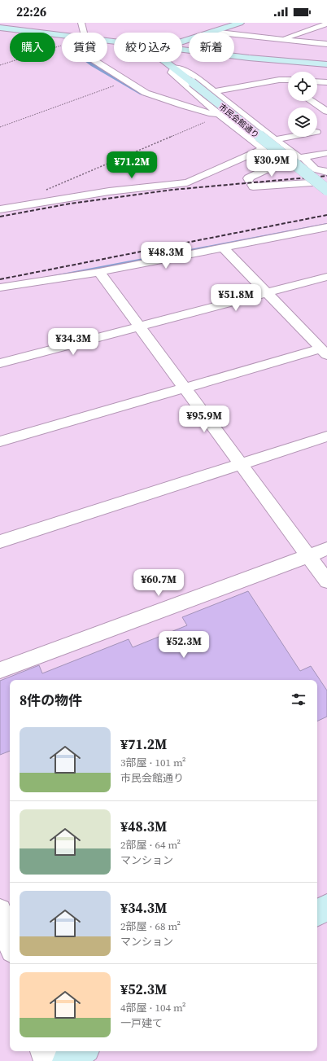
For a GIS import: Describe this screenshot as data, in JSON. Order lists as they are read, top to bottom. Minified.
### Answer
{"streets":{"street":["市民会館通り"]},"page":{"status":"22:26","chip":["購入","賃貸","絞り込み","新着"],"price":["¥30.9M","¥71.2M","¥48.3M","¥51.8M","¥34.3M","¥95.9M","¥60.7M","¥52.3M"],"heading":"8件の物件","list":[{"name":"¥71.2M","note":"3部屋 · 101 m² · 市民会館通り"},{"name":"¥48.3M","note":"2部屋 · 64 m² · マンション"},{"name":"¥34.3M","note":"2部屋 · 68 m² · マンション"},{"name":"¥52.3M","note":"4部屋 · 104 m² · 一戸建て"}]}}
